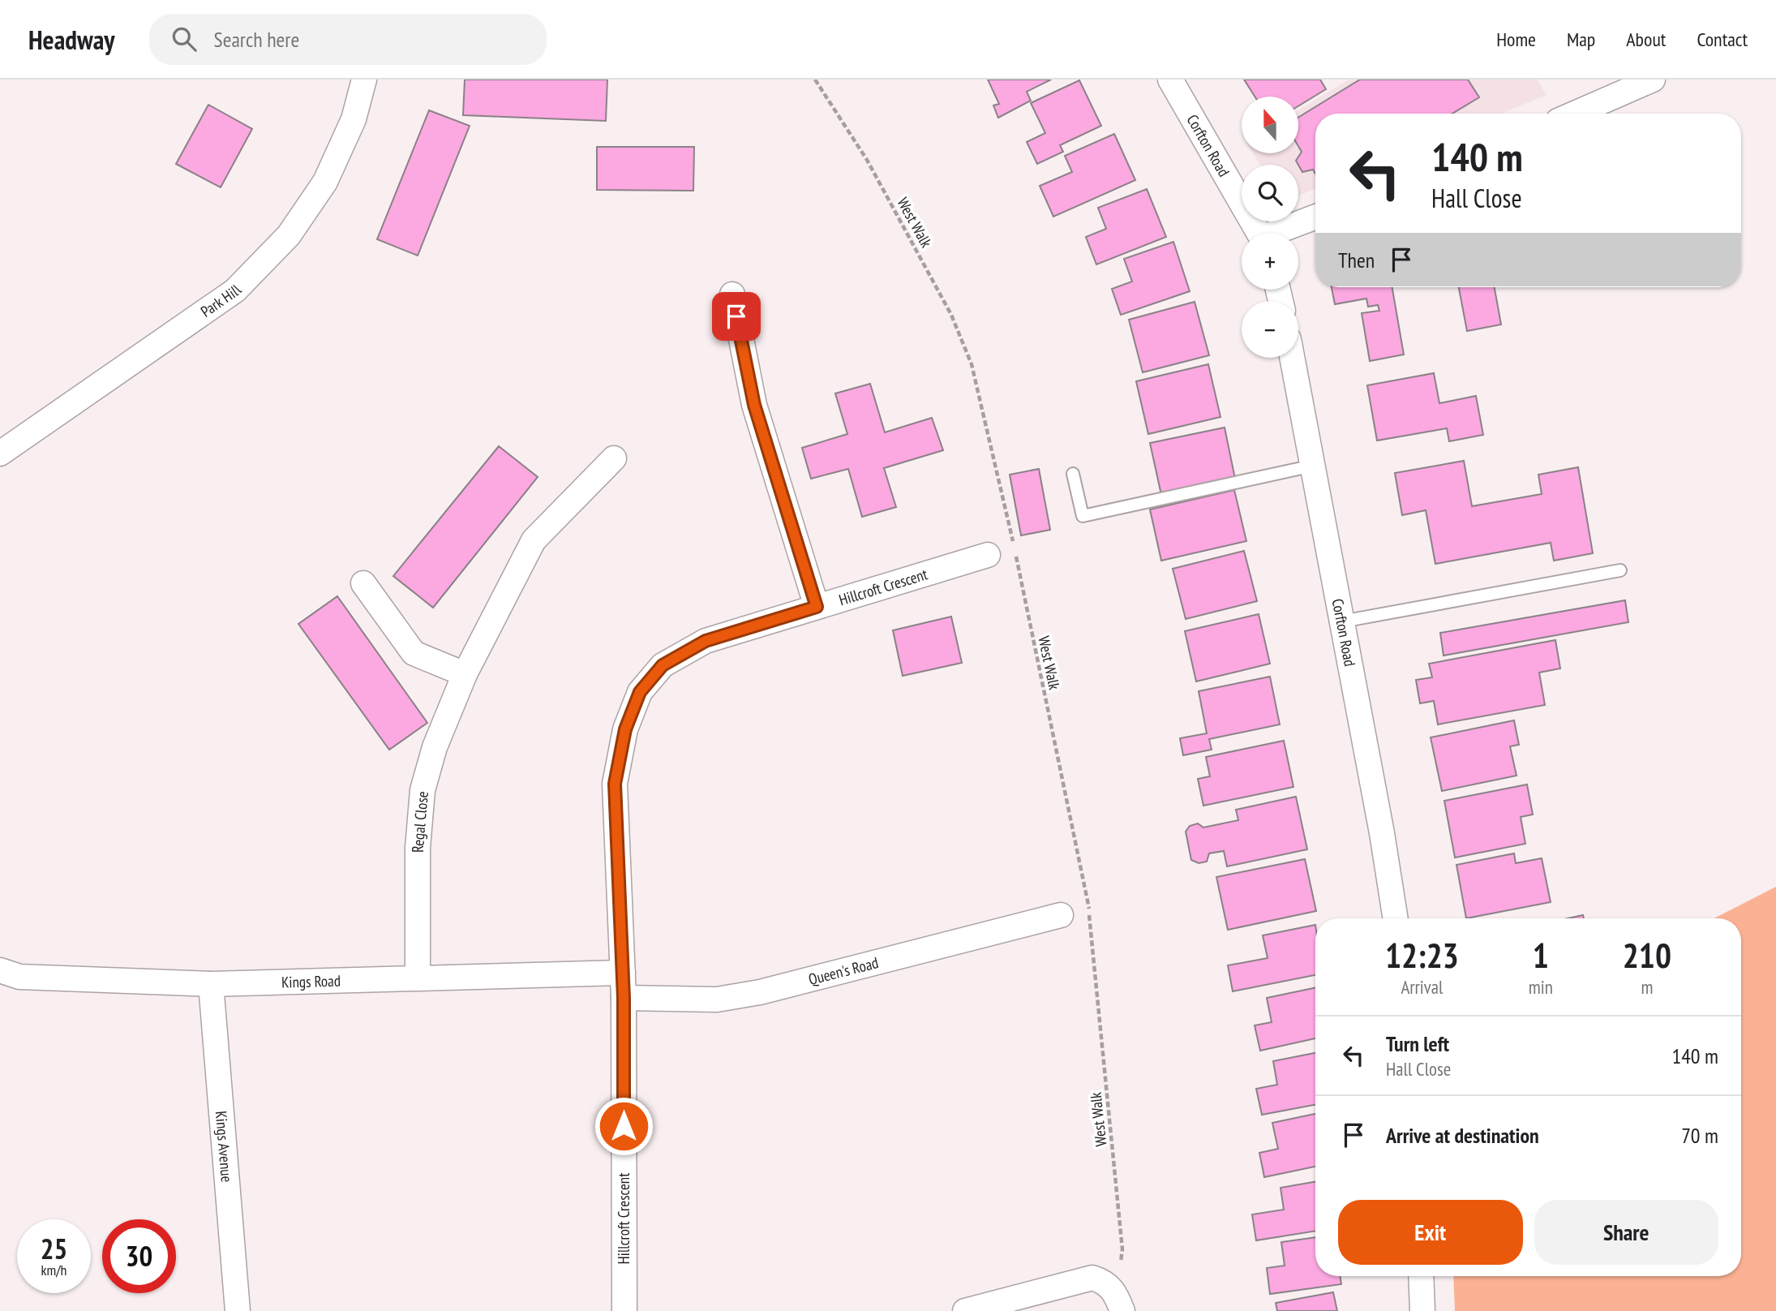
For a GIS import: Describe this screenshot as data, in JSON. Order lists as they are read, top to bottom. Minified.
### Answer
{"streets":{"street":["Corfton Road","Park Hill","Hillcroft Crescent","Regal Close","Queen's Road","Kings Road","Kings Avenue"],"path":["West Walk"]},"crossings":[["Hillcroft Crescent","Queen's Road"],["Hillcroft Crescent","Kings Road"],["Regal Close","Kings Road"],["Kings Road","Kings Avenue"]],"north":"top","page":{"header":"Headway","search":"Search here","nav":["Home","Map","About","Contact"],"map_buttons":["+","−"],"turn":["140 m","Hall Close"],"then":"Then","eta":["12:23","Arrival","1","min","210","m"],"list":[{"name":"Turn left","note":"Hall Close","value":"140 m"},{"name":"Arrive at destination","value":"70 m"}],"buttons":["Exit","Share"],"speed":"25 km/h","limit":"30"}}
